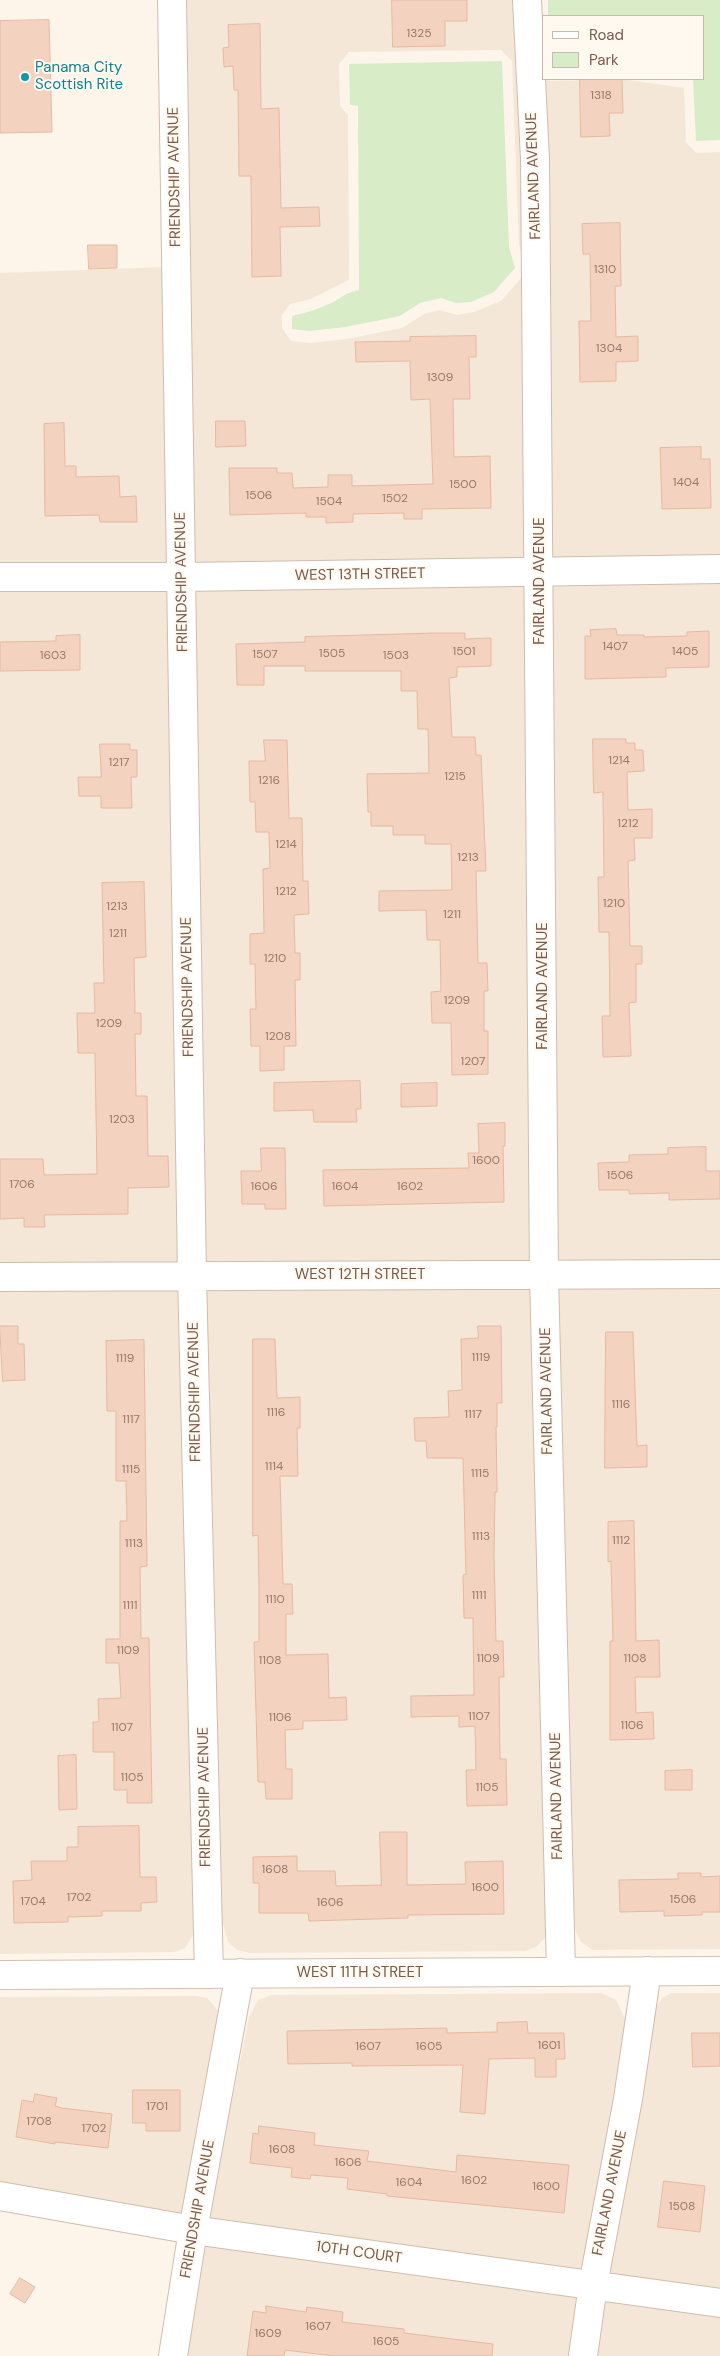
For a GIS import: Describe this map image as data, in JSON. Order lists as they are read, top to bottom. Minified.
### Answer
{"streets":{"street":["FAIRLAND AVENUE","FRIENDSHIP AVENUE","WEST 13TH STREET","WEST 12TH STREET","WEST 11TH STREET","10TH COURT"]},"crossings":[["FAIRLAND AVENUE","WEST 13TH STREET"],["FAIRLAND AVENUE","WEST 12TH STREET"],["FAIRLAND AVENUE","WEST 11TH STREET"],["FAIRLAND AVENUE","10TH COURT"],["FRIENDSHIP AVENUE","WEST 13TH STREET"],["FRIENDSHIP AVENUE","WEST 12TH STREET"],["FRIENDSHIP AVENUE","WEST 11TH STREET"],["FRIENDSHIP AVENUE","10TH COURT"]],"places":["Panama City Scottish Rite"],"house_numbers":["1325","1318","1310","1304","1309","1404","1500","1506","1502","1504","1407","1501","1405","1505","1507","1603","1503","1214","1217","1215","1216","1212","1214","1213","1212","1210","1213","1211","1211","1210","1209","1209","1208","1207","1203","1600","1506","1706","1606","1604","1602","1119","1119","1116","1116","1117","1117","1114","1115","1115","1113","1112","1113","1111","1110","1111","1109","1109","1108","1108","1107","1106","1106","1107","1105","1105","1608","1600","1702","1506","1704","1606","1601","1607","1605","1701","1708","1702","1608","1606","1602","1604","1600","1508","1607","1609","1605"],"legend":["Road","Park"]}
